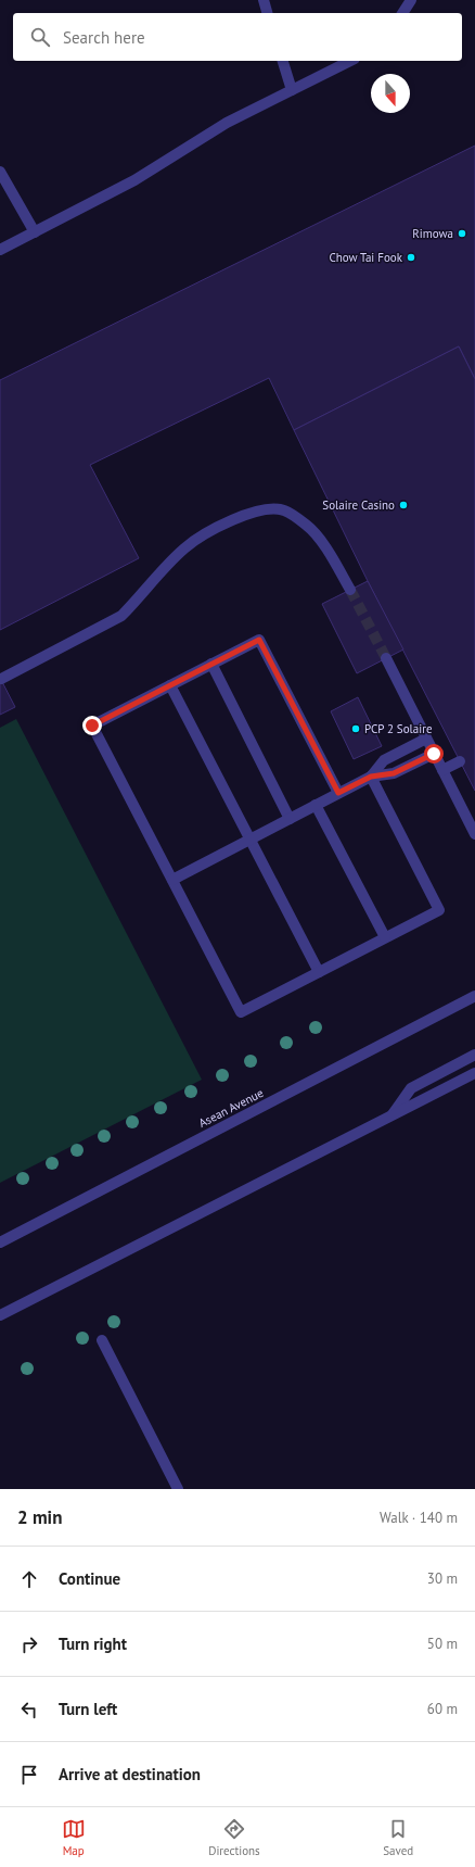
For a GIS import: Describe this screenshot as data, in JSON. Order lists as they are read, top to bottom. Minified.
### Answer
{"streets":{"street":["Asean Avenue"]},"places":["Rimowa","Chow Tai Fook","Solaire Casino","PCP 2 Solaire"],"north":"bottom","page":{"search":"Search here","heading":["2 min","Walk · 140 m"],"list":[["Continue","30 m"],["Turn right","50 m"],["Turn left","60 m"],"Arrive at destination"],"nav":["Map","Directions","Saved"]}}
